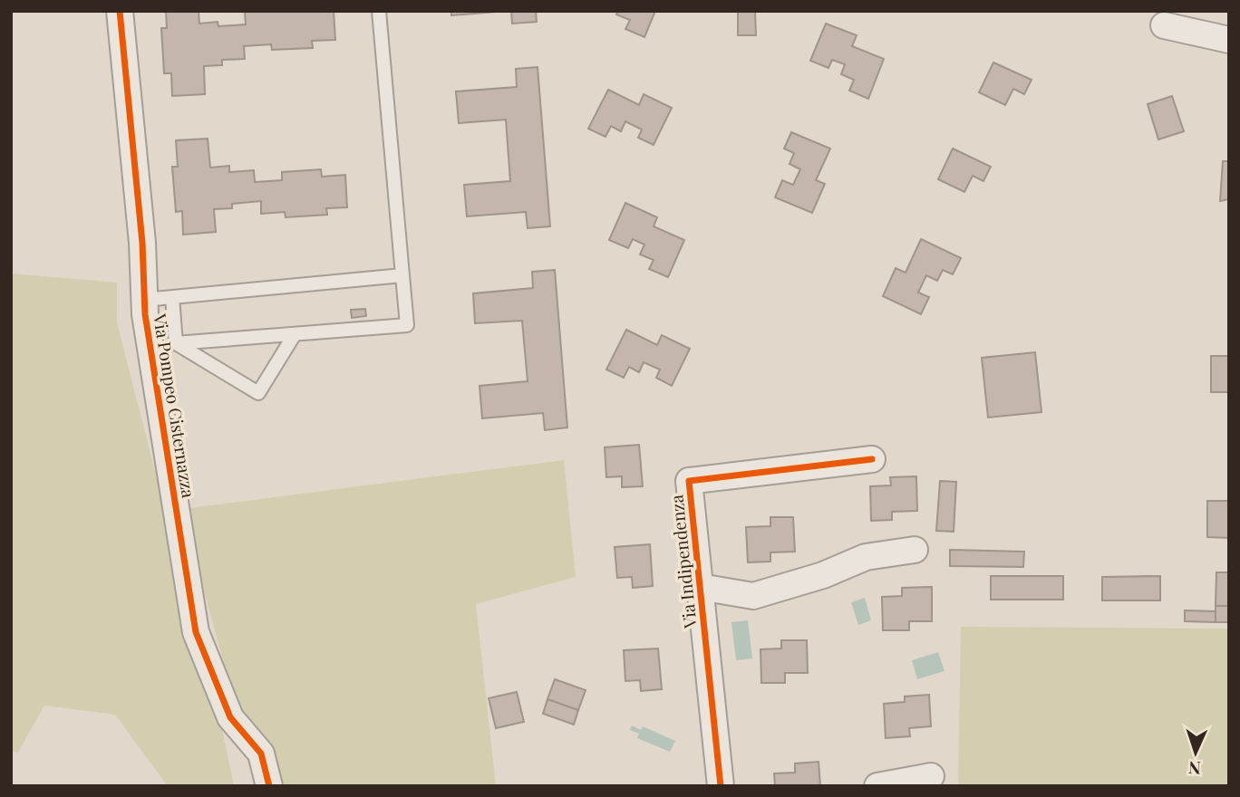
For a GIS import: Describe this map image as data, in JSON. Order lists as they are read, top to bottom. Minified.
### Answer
{"streets":{"street":["Via Pompeo Cisternazza","Via Indipendenza"]},"north":"bottom"}
